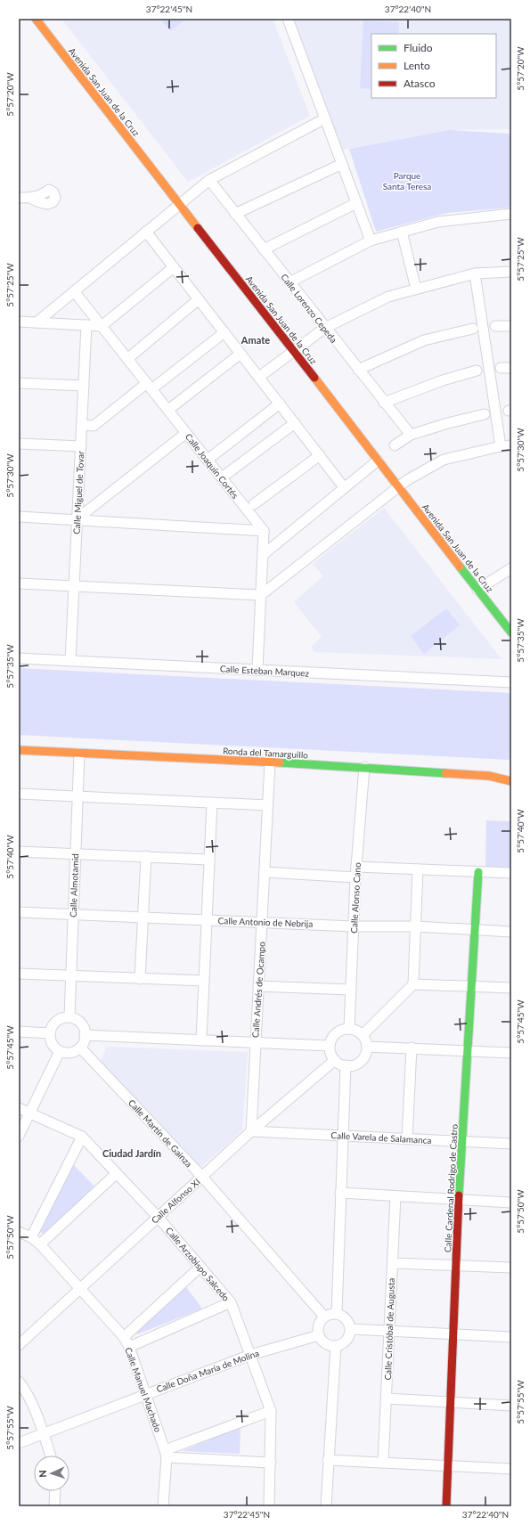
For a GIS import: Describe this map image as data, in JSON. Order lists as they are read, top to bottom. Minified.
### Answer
{"streets":{"street":["Avenida San Juan de la Cruz","Calle Lorenzo Cepeda","Calle Joaquín Cortés","Calle Miguel de Tovar","Calle Esteban Marquez","Ronda del Tamarguillo","Calle Almotamid","Calle Alonso Cano","Calle Antonio de Nebrija","Calle Andrés de Ocampo","Calle Martín de Gainza","Calle Varela de Salamanca","Calle Cardenal Rodrigo de Castro","Calle Alfonso XI","Calle Arzobispo Salcedo","Calle Cristóbal de Augusta","Calle Doña María de Molina","Calle Manuel Machado"]},"crossings":[["Calle Miguel de Tovar","Calle Esteban Marquez"],["Ronda del Tamarguillo","Calle Almotamid"],["Ronda del Tamarguillo","Calle Alonso Cano"],["Ronda del Tamarguillo","Calle Andrés de Ocampo"],["Calle Almotamid","Calle Antonio de Nebrija"],["Calle Almotamid","Calle Martín de Gainza"],["Calle Alonso Cano","Calle Antonio de Nebrija"],["Calle Alonso Cano","Calle Alfonso XI"],["Calle Antonio de Nebrija","Calle Andrés de Ocampo"],["Calle Antonio de Nebrija","Calle Cardenal Rodrigo de Castro"],["Calle Andrés de Ocampo","Calle Varela de Salamanca"],["Calle Andrés de Ocampo","Calle Alfonso XI"],["Calle Martín de Gainza","Calle Alfonso XI"],["Calle Martín de Gainza","Calle Doña María de Molina"],["Calle Varela de Salamanca","Calle Cardenal Rodrigo de Castro"],["Calle Varela de Salamanca","Calle Alfonso XI"],["Calle Alfonso XI","Calle Arzobispo Salcedo"],["Calle Alfonso XI","Calle Manuel Machado"],["Calle Arzobispo Salcedo","Calle Doña María de Molina"],["Calle Doña María de Molina","Calle Manuel Machado"]],"districts":["Amate","Ciudad Jardín"],"parks":["Parque Santa Teresa"],"legend":["Fluido","Lento","Atasco"],"north":"left","coordinates":["37°22'45\"N","37°22'40\"N","5°57'20\"W","5°57'25\"W","5°57'30\"W","5°57'35\"W","5°57'40\"W","5°57'45\"W","5°57'50\"W","5°57'55\"W"]}
